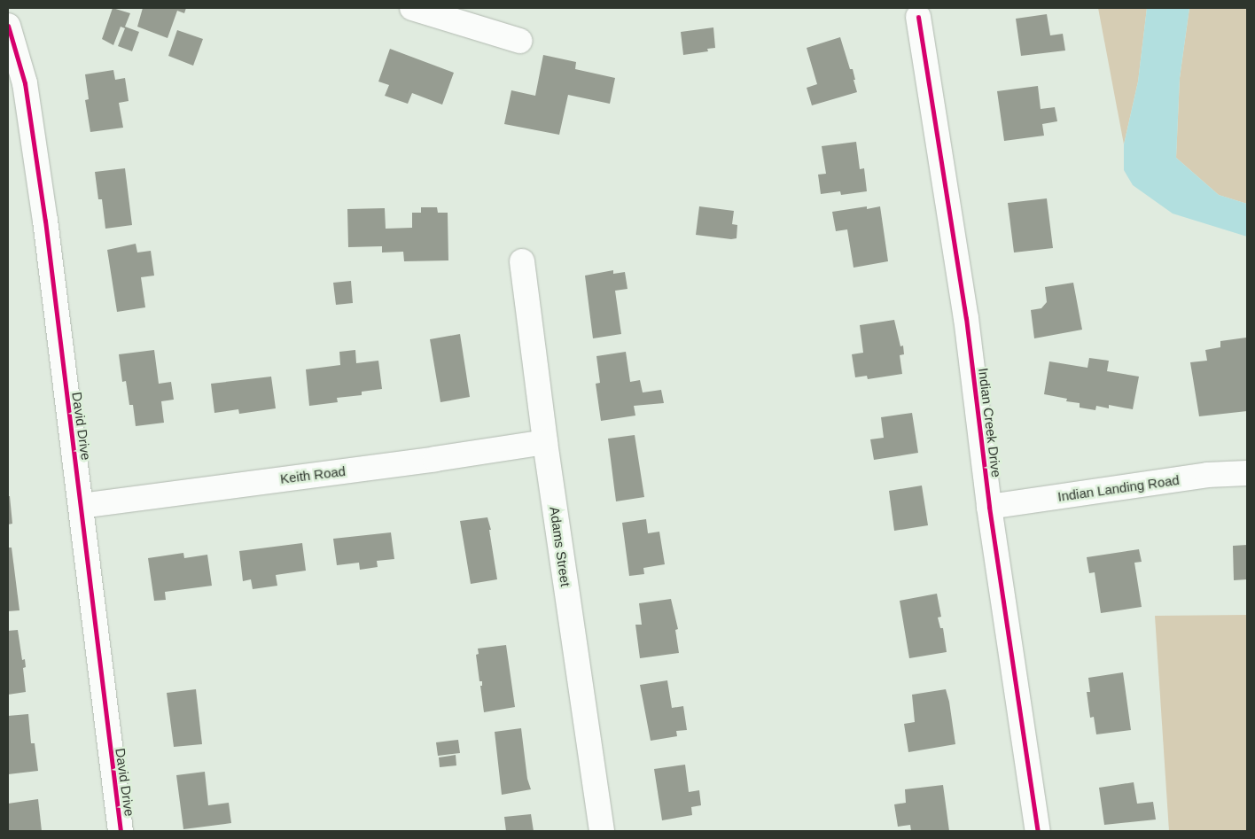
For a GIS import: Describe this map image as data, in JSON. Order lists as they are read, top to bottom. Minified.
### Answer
{"streets":{"street":["Indian Creek Drive","David Drive","Keith Road","Indian Landing Road","Adams Street"]},"crossings":[["Indian Creek Drive","Indian Landing Road"],["David Drive","Keith Road"],["Keith Road","Adams Street"]]}
